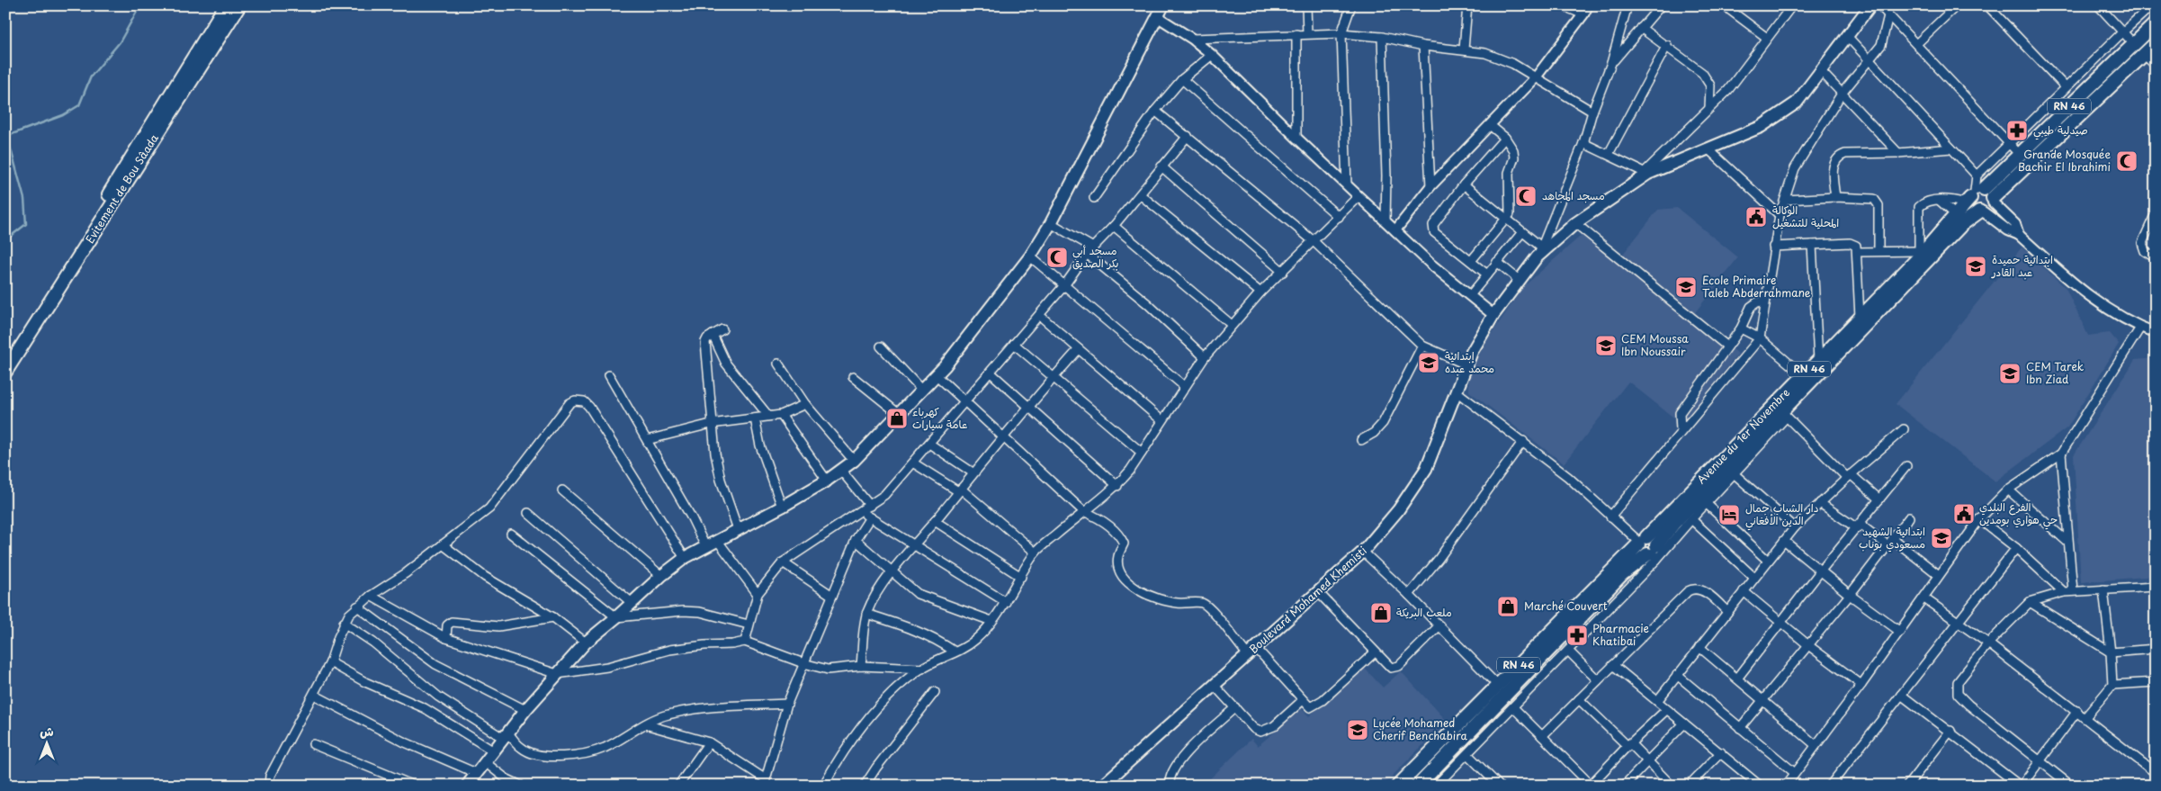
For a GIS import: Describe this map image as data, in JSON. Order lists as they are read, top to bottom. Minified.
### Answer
{"streets":{"main road":["RN 46","Evitement de Bou Sâada","Avenue du 1er Novembre","Boulevard Mohamed Khemisti"]},"crossings":[["RN 46","Avenue du 1er Novembre"]],"places":{"pharmacy":["صيدلية طيبي","Pharmacie Khatibai"],"mosque":["Grande Mosquée Bachir El Ibrahimi","مسجد المجاهد","مسجد أبي بكر الصديق"],"public building":["الوكالة المحلية للتشغيل","الفرع البلدي حي هواري بومدين"],"school or university":["ابتدائية حميدة عبد القادر","Ecole Primaire Taleb Abderrahmane","CEM Moussa Ibn Noussair","إبتدائية محمد عبده","CEM Tarek Ibn Ziad","ابتدائية الشهيد مسعودي بوناب","Lycée Mohamed Cherif Benchabira"],"shop":["كهرباء عامة سيارات","Marché Couvert","ملعب البريكة"],"hotel":["دار الشباب جمال الدين الأفغاني"]},"north":"top"}
